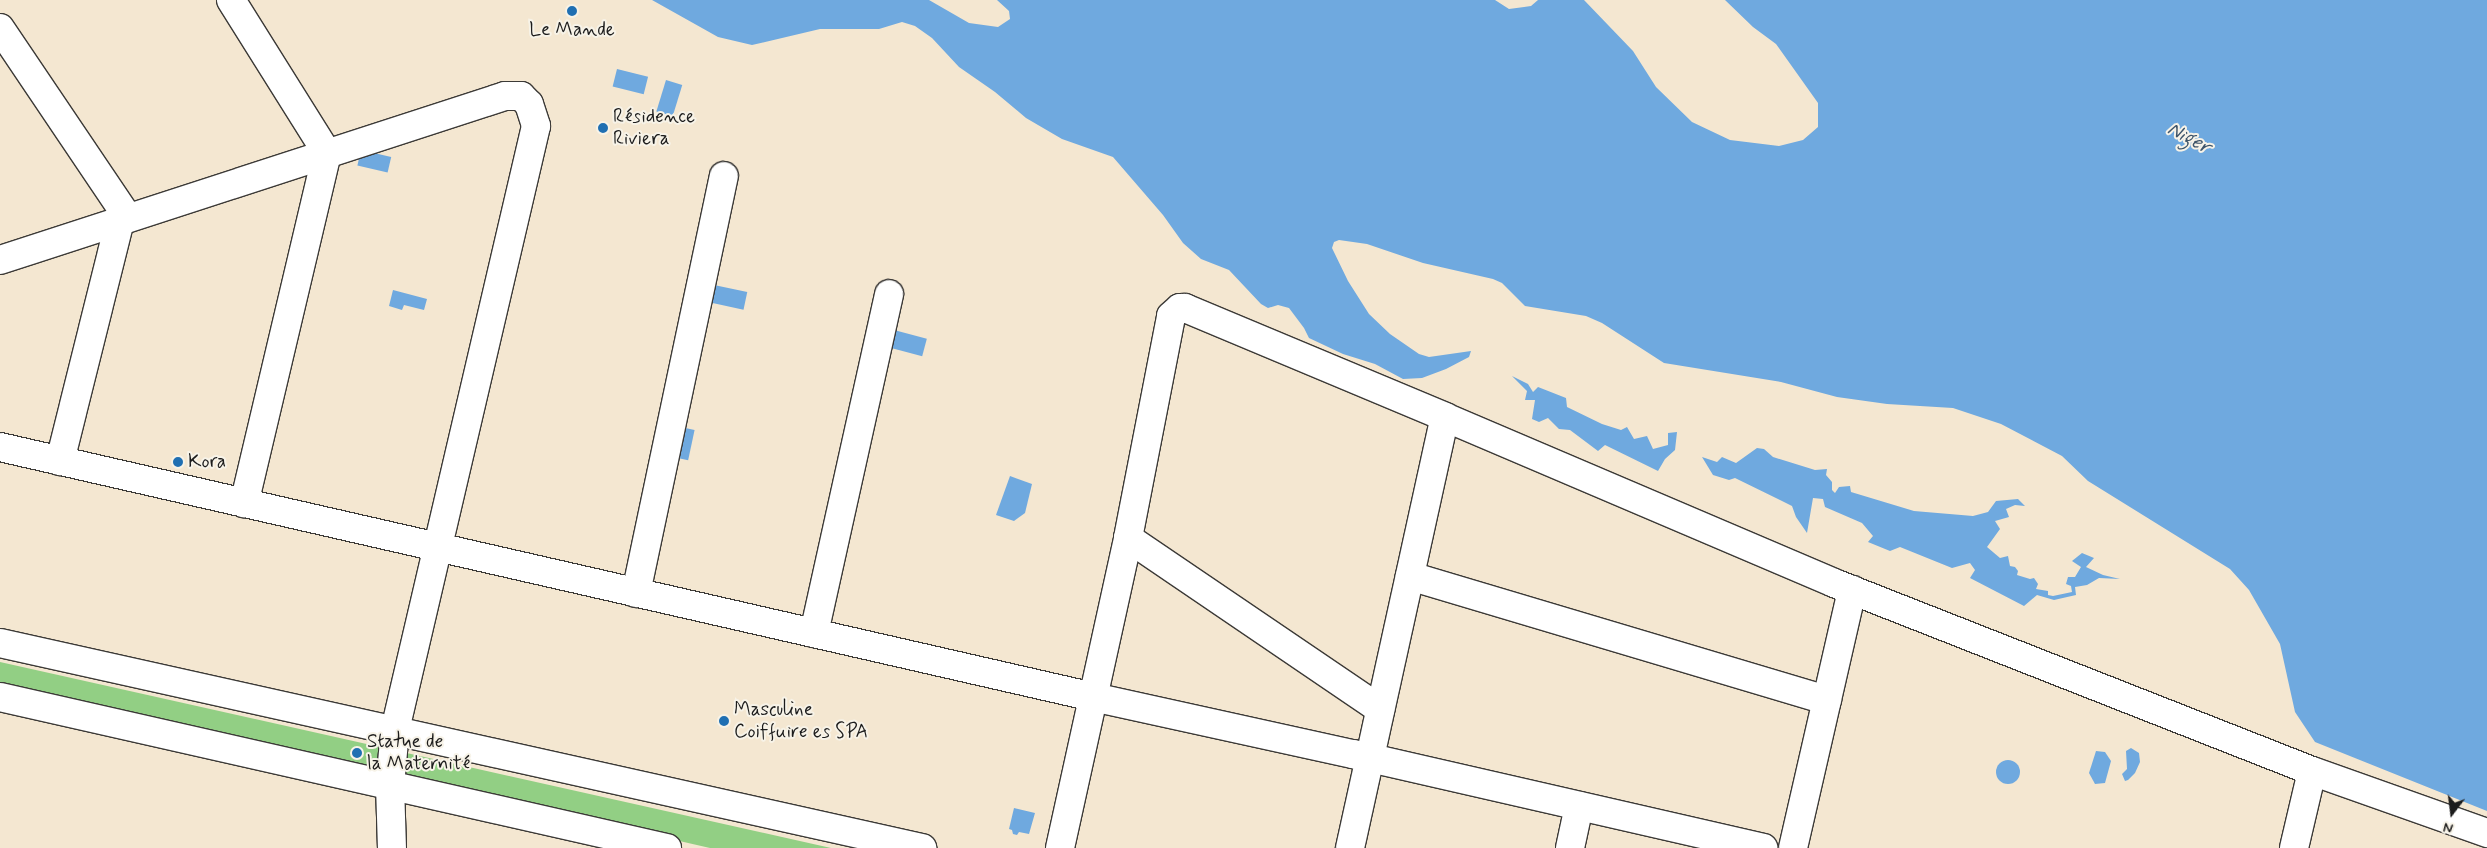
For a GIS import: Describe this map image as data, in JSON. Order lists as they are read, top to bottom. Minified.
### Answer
{"water":["Niger"],"places":["Le Mande","Résidence Riviera","Kora","Masculine Coiffuire es SPA","Statue de la Maternité"],"north":"bottom"}
